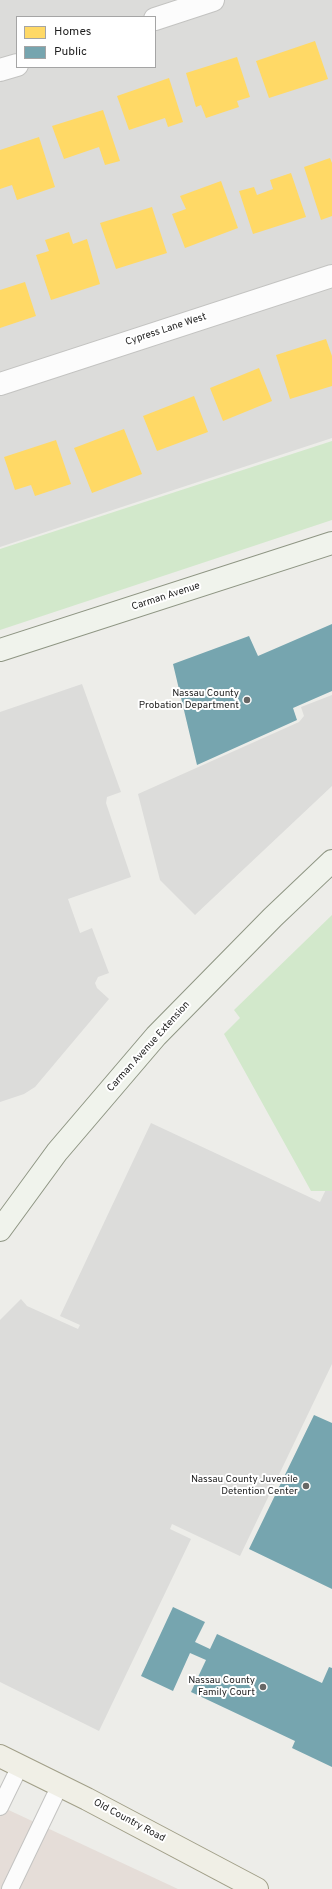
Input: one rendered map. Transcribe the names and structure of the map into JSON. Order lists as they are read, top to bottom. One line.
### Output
{"streets":{"main road":["Carman Avenue","Carman Avenue Extension","Old Country Road"],"street":["Cypress Lane West"]},"places":["Nassau County Probation Department","Nassau County Juvenile Detention Center","Nassau County Family Court"],"legend":["Homes","Public"]}
